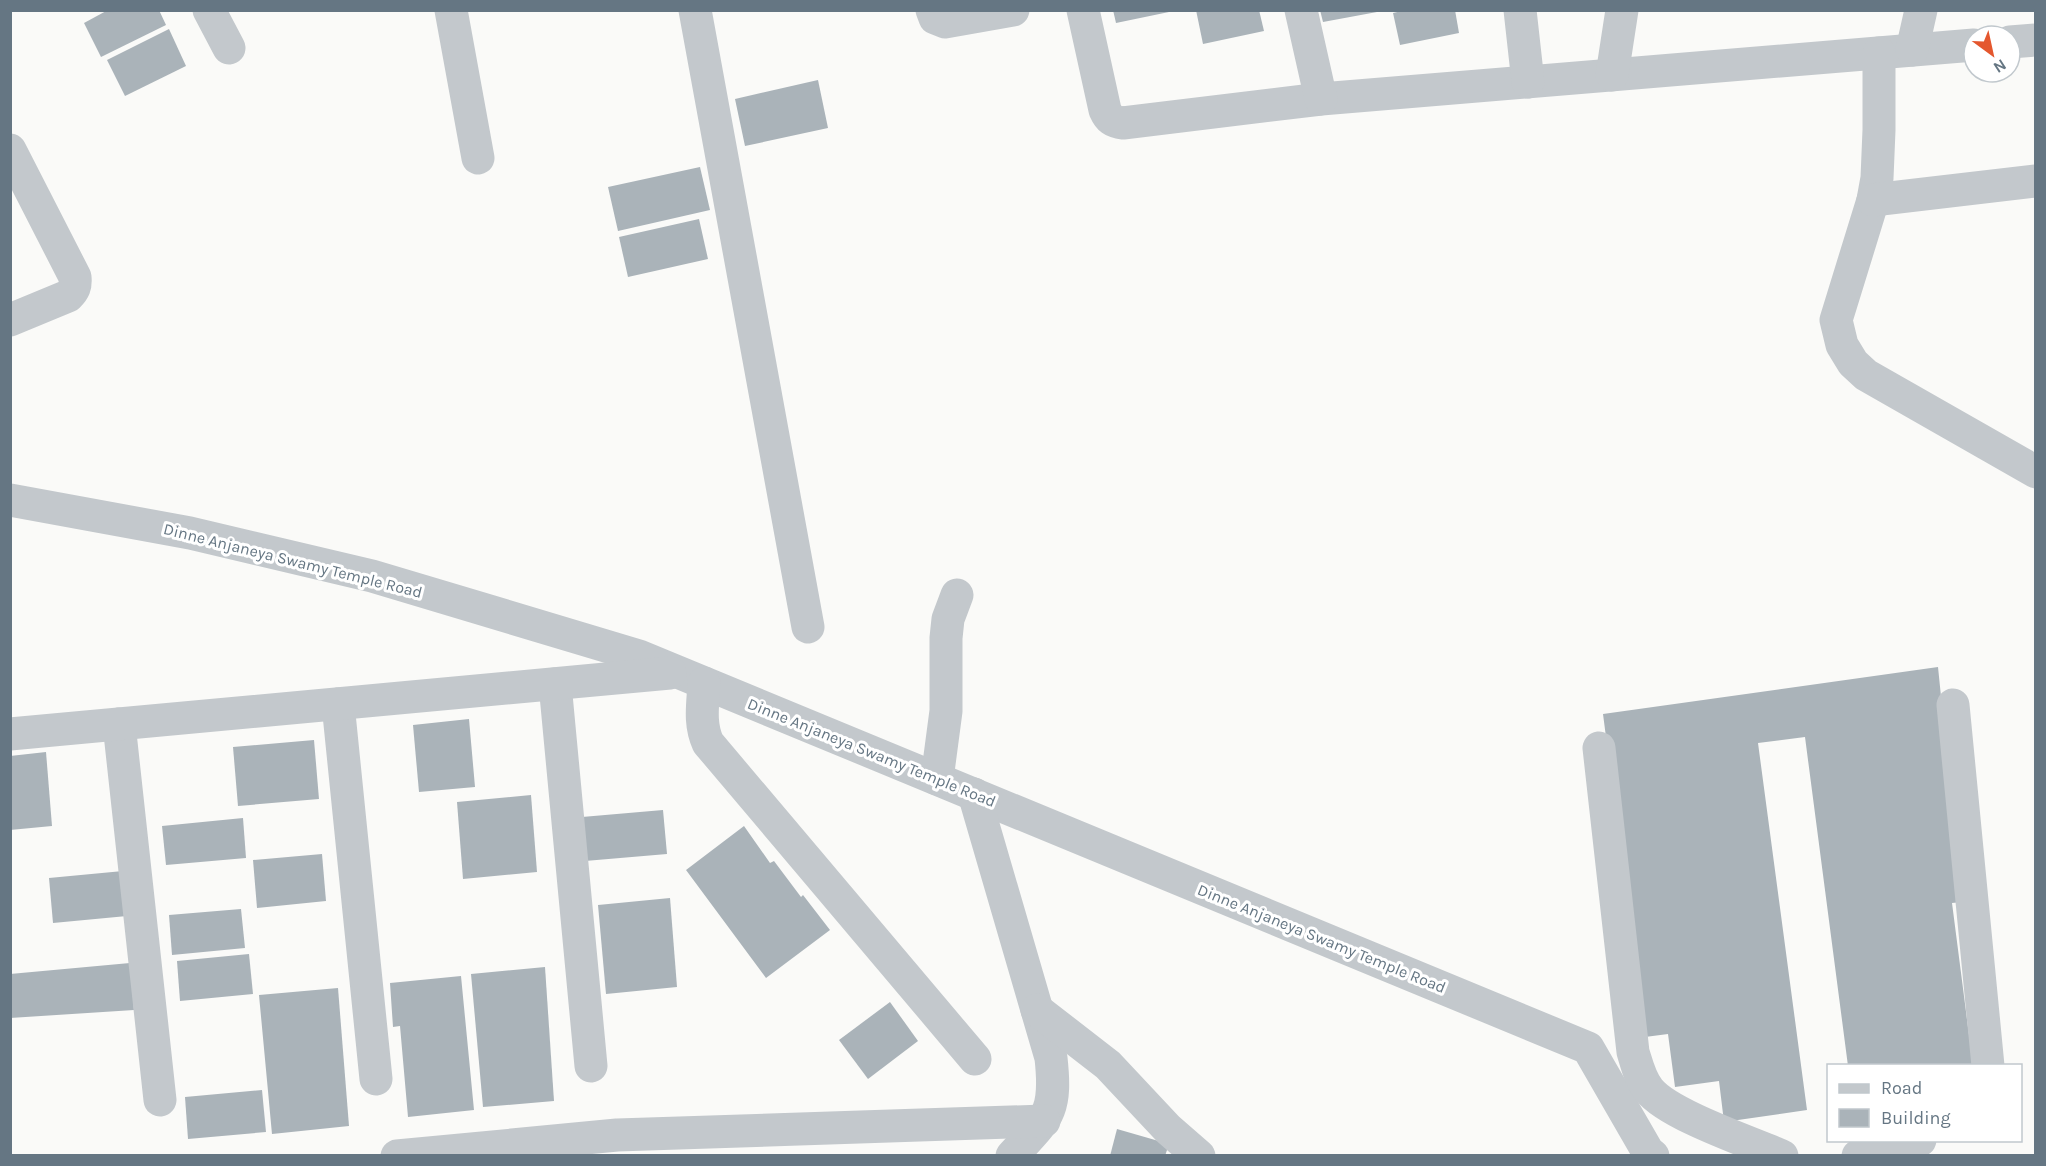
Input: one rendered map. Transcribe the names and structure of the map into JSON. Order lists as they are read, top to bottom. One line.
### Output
{"streets":{"street":["Dinne Anjaneya Swamy Temple Road"]},"legend":["Road","Building"],"north":"bottom right"}
